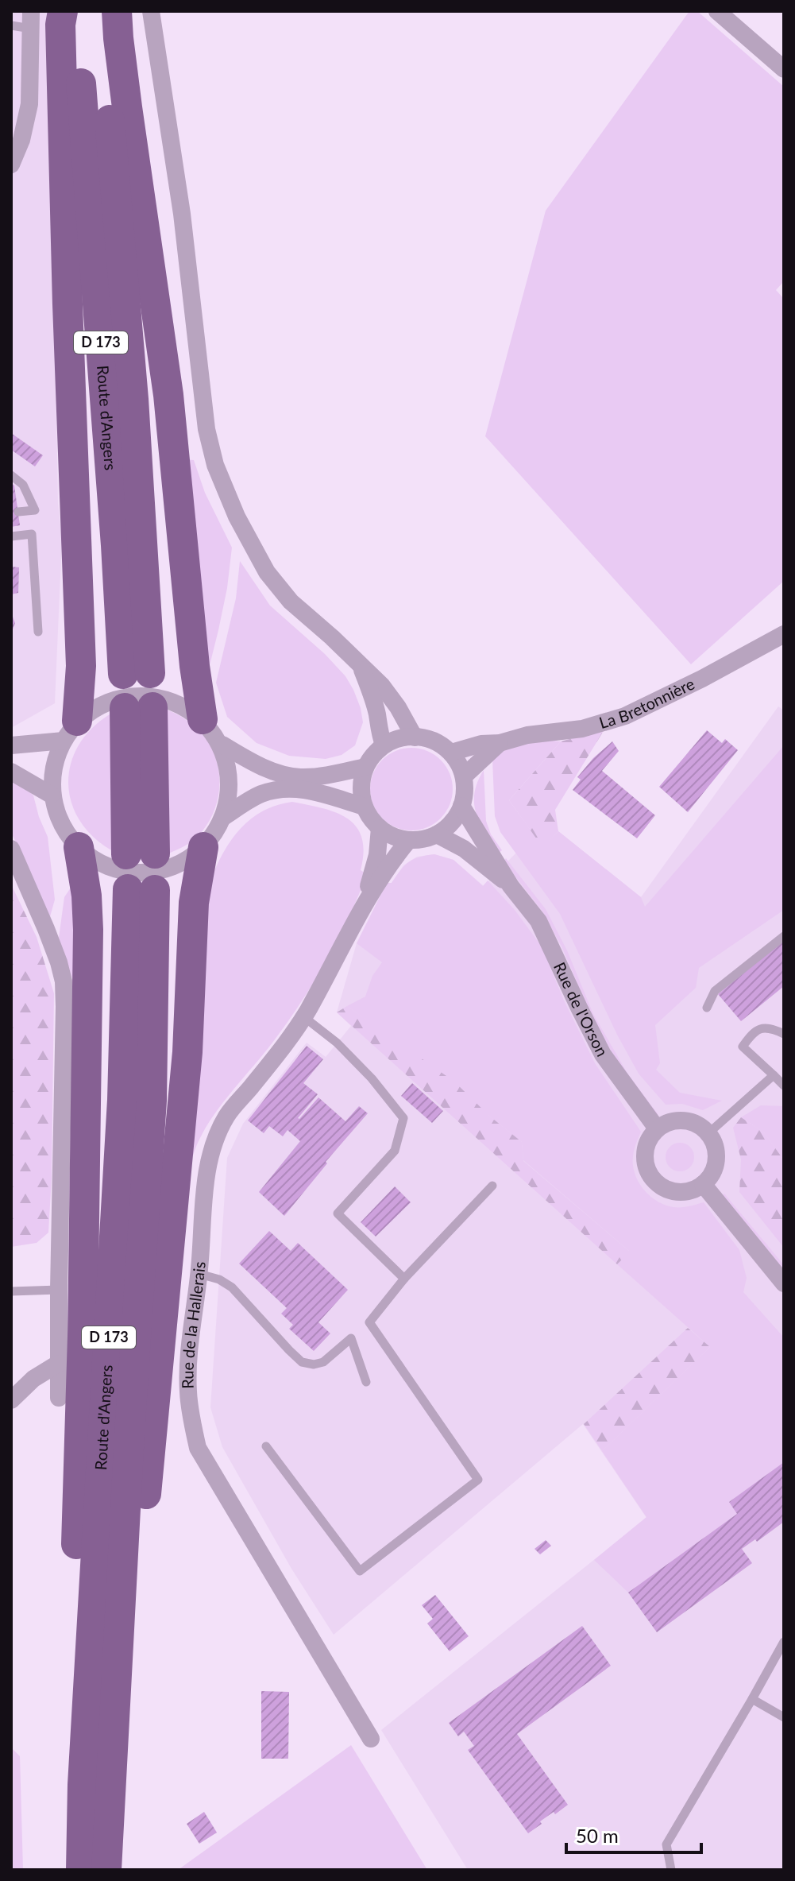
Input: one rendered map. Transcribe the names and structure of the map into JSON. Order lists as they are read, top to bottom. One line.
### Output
{"streets":{"highway":["D 173","Route d'Angers"],"street":["La Bretonnière","Rue de l'Orson","Rue de la Hallerais"]},"crossings":[["La Bretonnière","Rue de l'Orson"],["La Bretonnière","Rue de la Hallerais"],["Rue de l'Orson","Rue de la Hallerais"]],"scale_bar":"50 m"}
